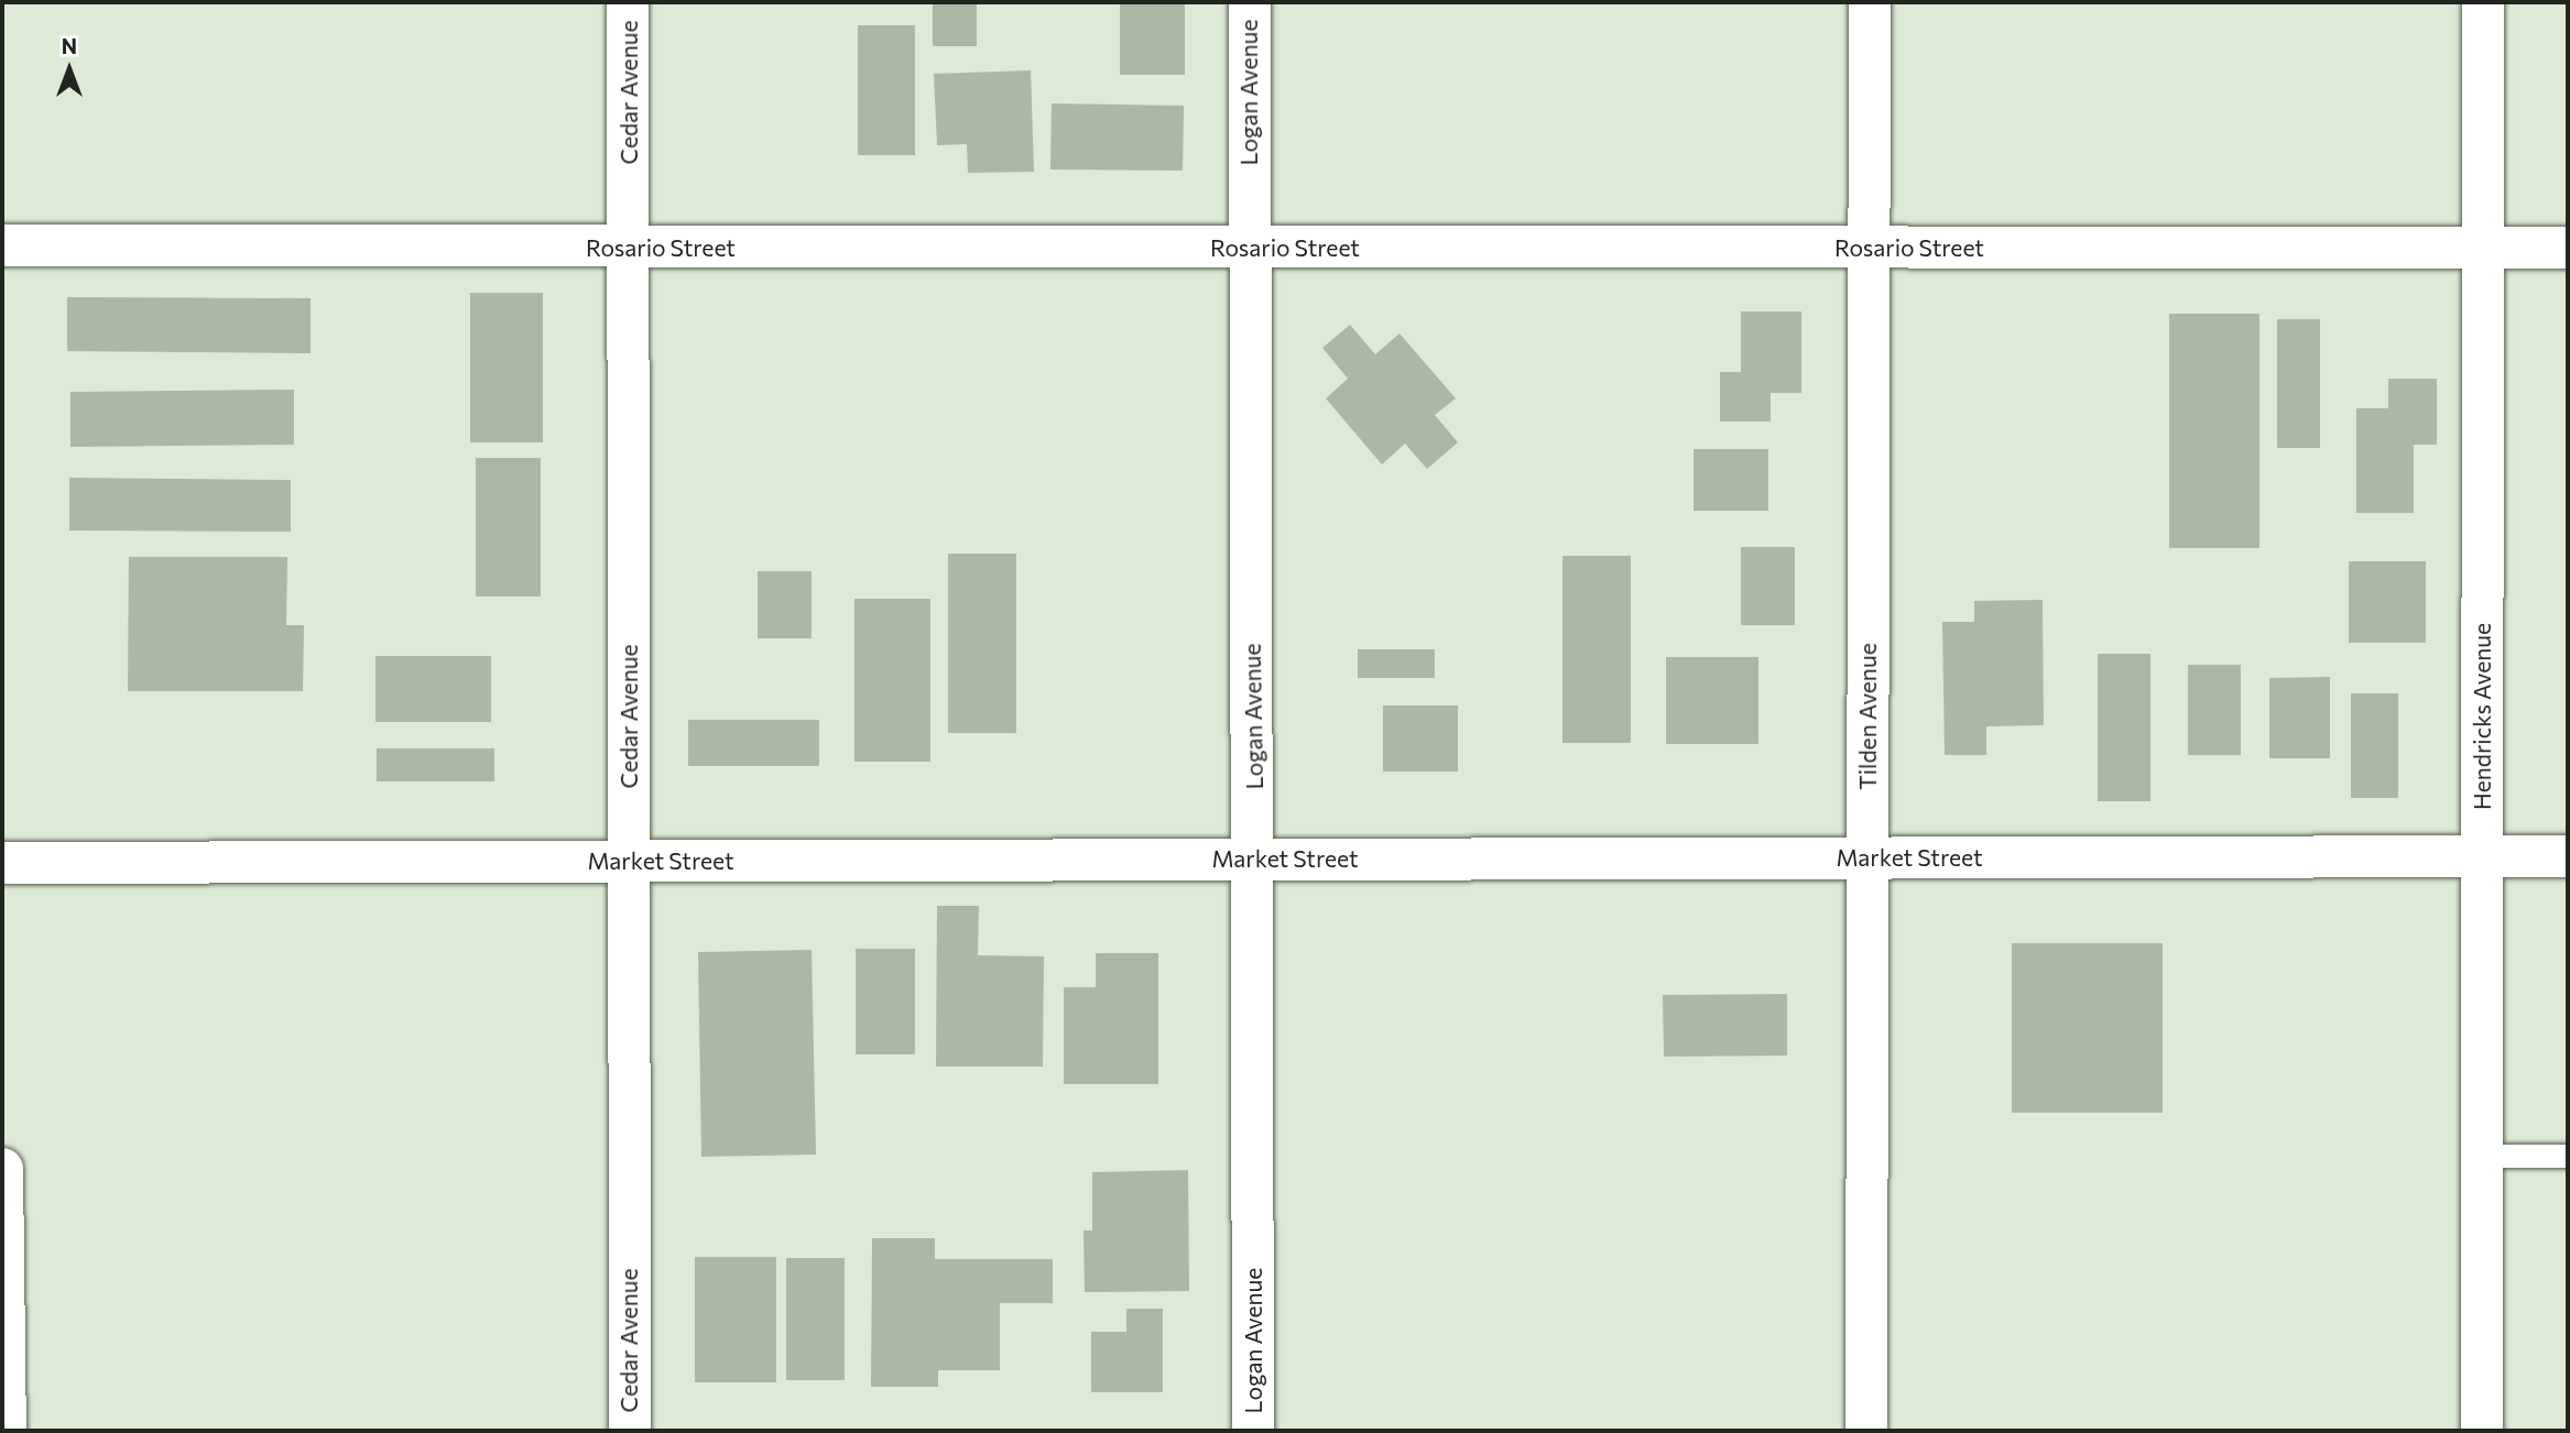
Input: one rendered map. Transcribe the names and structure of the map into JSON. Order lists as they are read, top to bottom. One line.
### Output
{"streets":{"street":["Cedar Avenue","Logan Avenue","Rosario Street","Tilden Avenue","Hendricks Avenue","Market Street"]},"crossings":[["Cedar Avenue","Rosario Street"],["Cedar Avenue","Market Street"],["Logan Avenue","Rosario Street"],["Logan Avenue","Market Street"],["Rosario Street","Tilden Avenue"],["Rosario Street","Hendricks Avenue"],["Tilden Avenue","Market Street"],["Hendricks Avenue","Market Street"]],"north":"top"}
